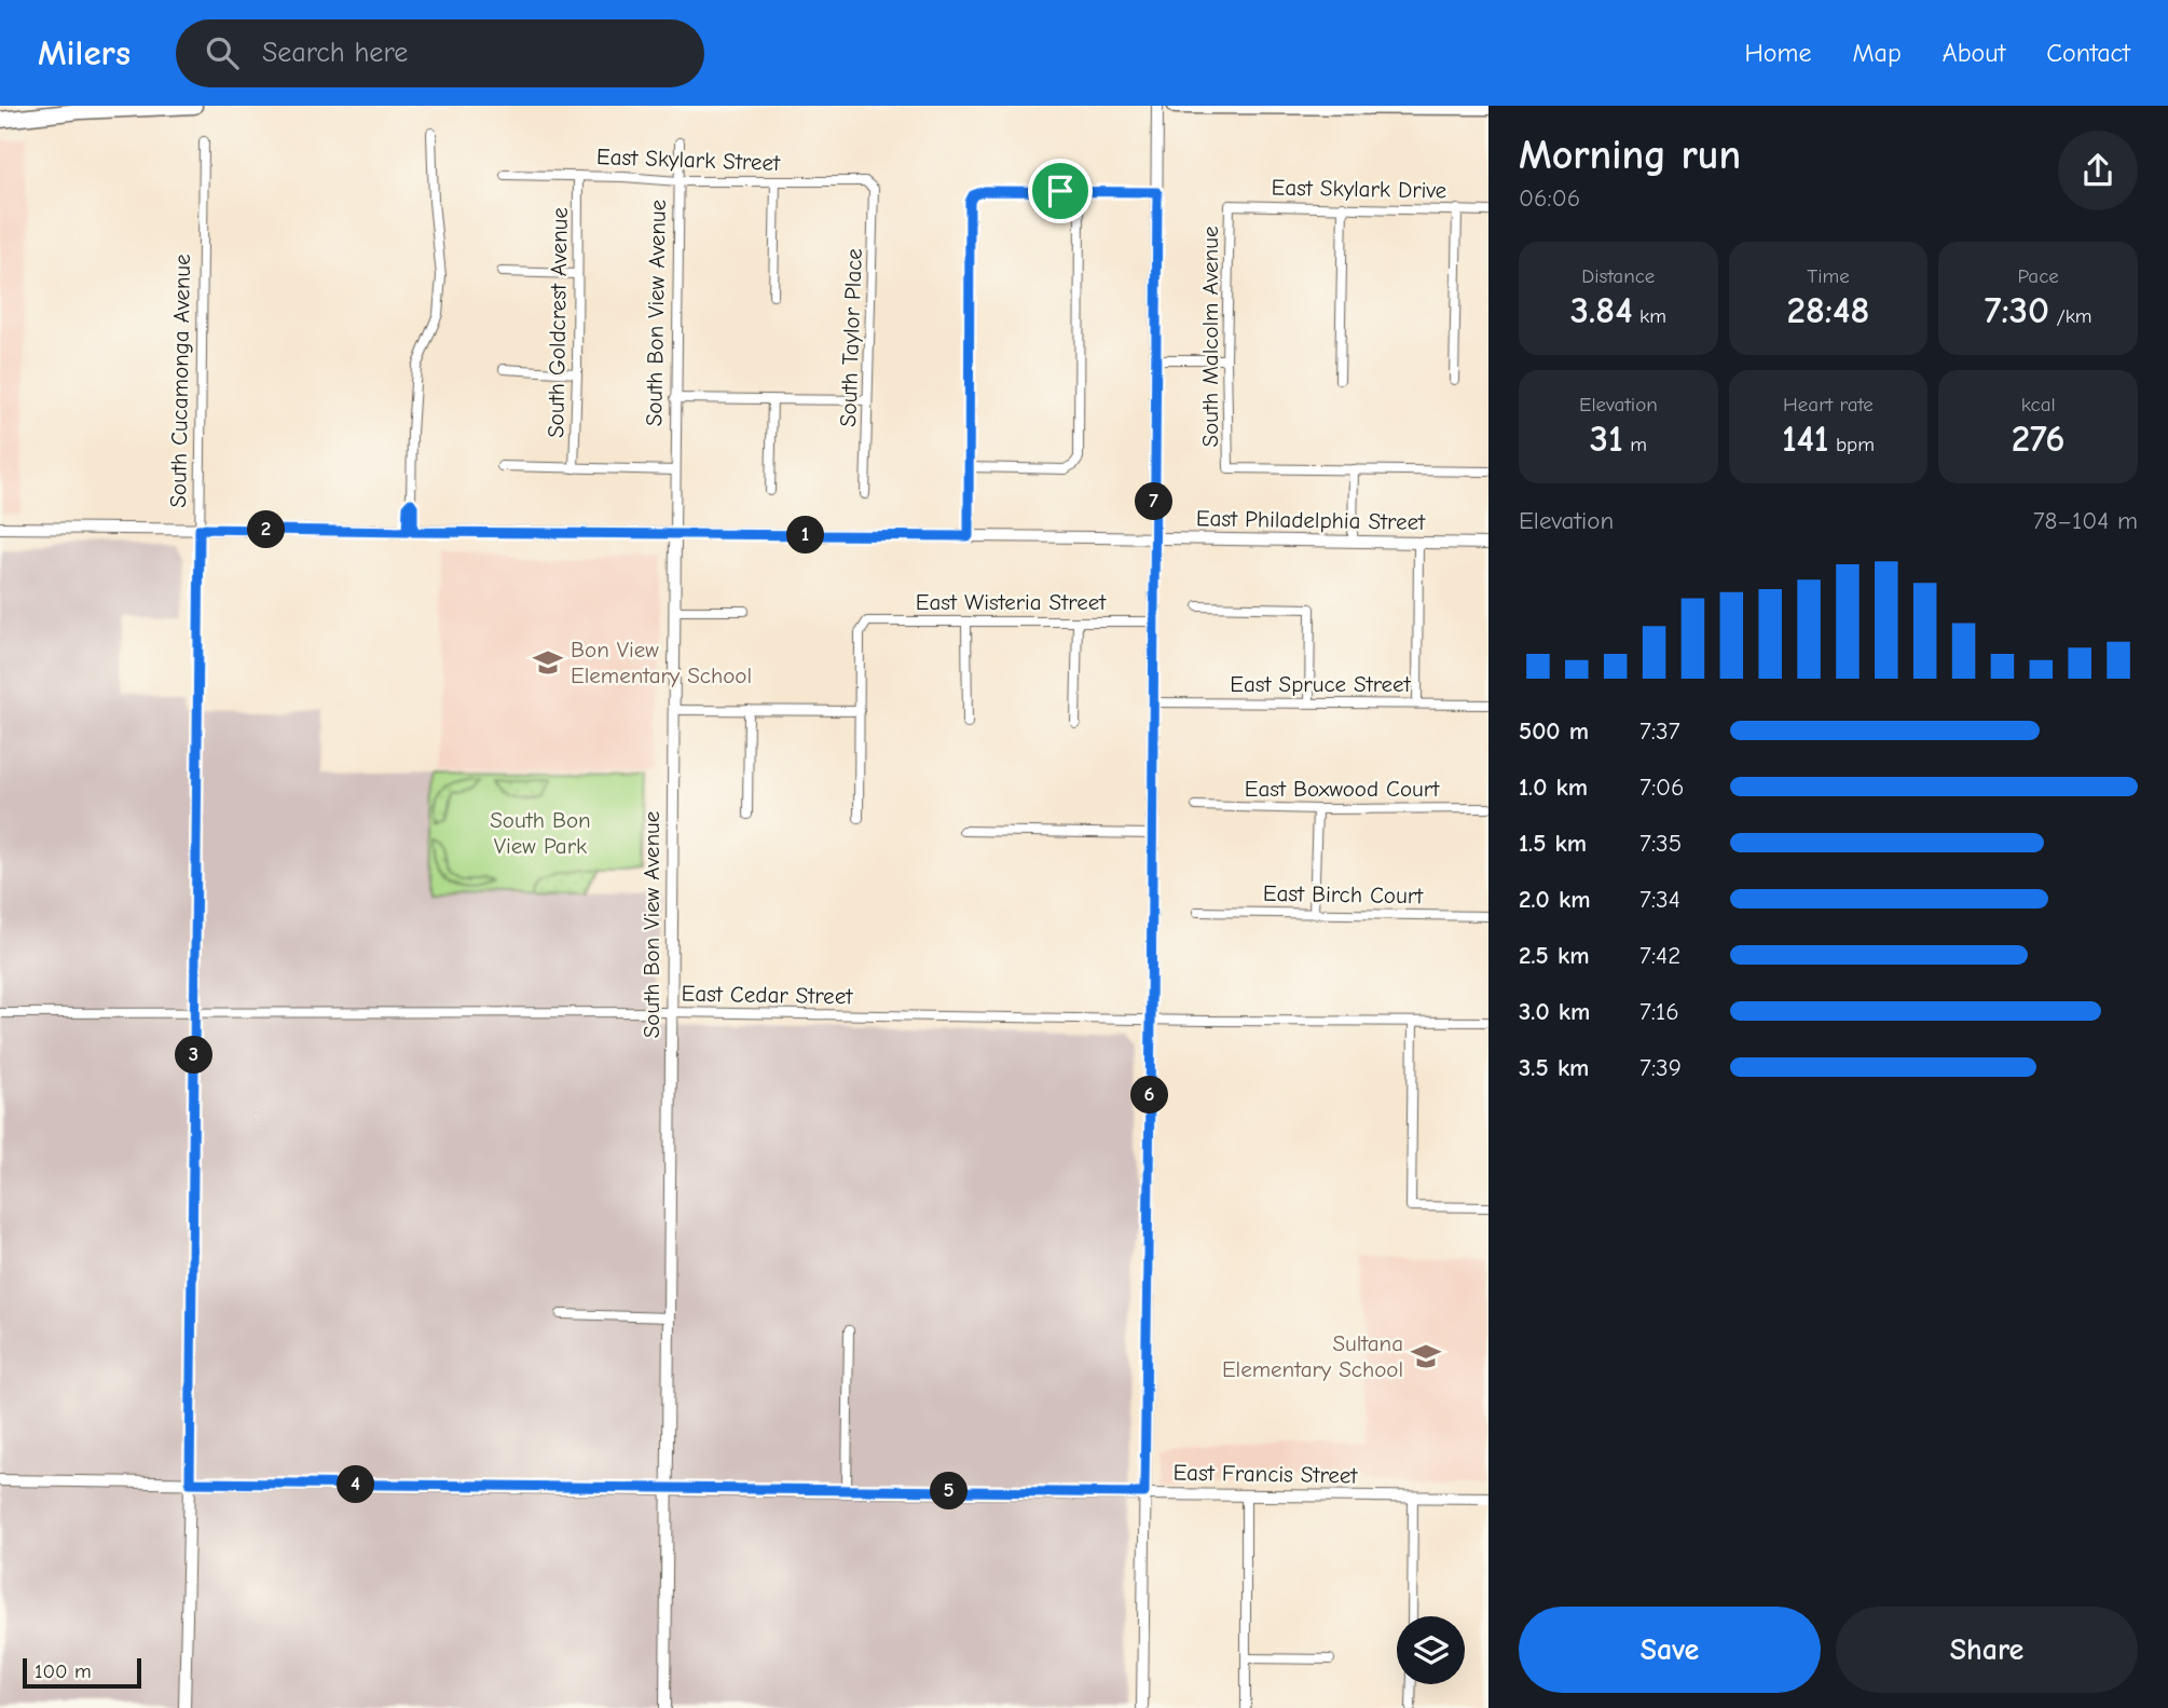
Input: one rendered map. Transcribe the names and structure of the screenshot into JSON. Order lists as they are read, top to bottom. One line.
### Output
{"streets":{"street":["East Skylark Street","East Skylark Drive","South Bon View Avenue","South Goldcrest Avenue","South Malcolm Avenue","South Taylor Place","South Cucamonga Avenue","East Philadelphia Street","East Wisteria Street","East Spruce Street","East Boxwood Court","East Birch Court","East Cedar Street","East Francis Street"]},"crossings":[["East Skylark Street","South Bon View Avenue"],["East Skylark Street","South Goldcrest Avenue"],["East Skylark Street","South Taylor Place"],["East Skylark Drive","South Malcolm Avenue"],["South Bon View Avenue","East Philadelphia Street"],["South Bon View Avenue","East Cedar Street"],["South Bon View Avenue","East Francis Street"],["South Cucamonga Avenue","East Philadelphia Street"],["South Cucamonga Avenue","East Cedar Street"],["South Cucamonga Avenue","East Francis Street"]],"parks":["South Bon View Park"],"places":{"school or university":["Bon View Elementary School","Sultana Elementary School"]},"scale_bar":"100 m","page":{"header":"Milers","search":"Search here","nav":["Home","Map","About","Contact"],"heading":["Morning run","06:06"],"stats":[["Distance","3.84 km"],["Time","28:48"],["Pace","7:30 /km"],["Elevation","31 m"],["Heart rate","141 bpm"],["kcal","276"]],"pins":["7","2","1","3","6","4","5"],"chart":["Elevation","78–104 m"],"list":[{"name":"500 m","note":"7:37"},{"name":"1.0 km","note":"7:06"},{"name":"1.5 km","note":"7:35"},{"name":"2.0 km","note":"7:34"},{"name":"2.5 km","note":"7:42"},{"name":"3.0 km","note":"7:16"},{"name":"3.5 km","note":"7:39"}],"buttons":["Save","Share"],"scale":"100 m"}}
